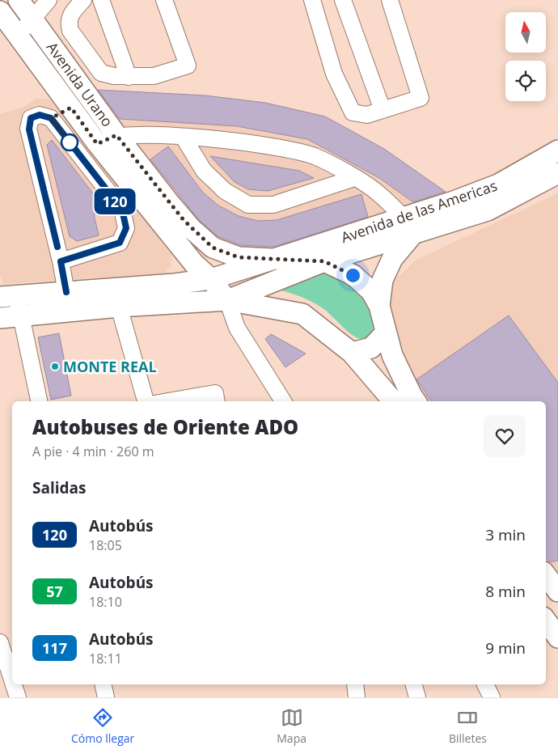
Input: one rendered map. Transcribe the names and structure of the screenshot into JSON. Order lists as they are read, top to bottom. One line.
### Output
{"streets":{"main road":["Avenida Urano","Avenida de las Americas"]},"crossings":[["Avenida Urano","Avenida de las Americas"]],"places":["MONTE REAL"],"lines":["bus line 120"],"north":"top","page":{"on_map":"120","heading":[["Autobuses de Oriente ADO","A pie · 4 min · 260 m"],"Salidas"],"list":[{"mark":"120","name":"Autobús","note":"18:05","value":"3 min"},{"mark":"57","name":"Autobús","note":"18:10","value":"8 min"},{"mark":"117","name":"Autobús","note":"18:11","value":"9 min"}],"tabs":["Cómo llegar","Mapa","Billetes"]}}
